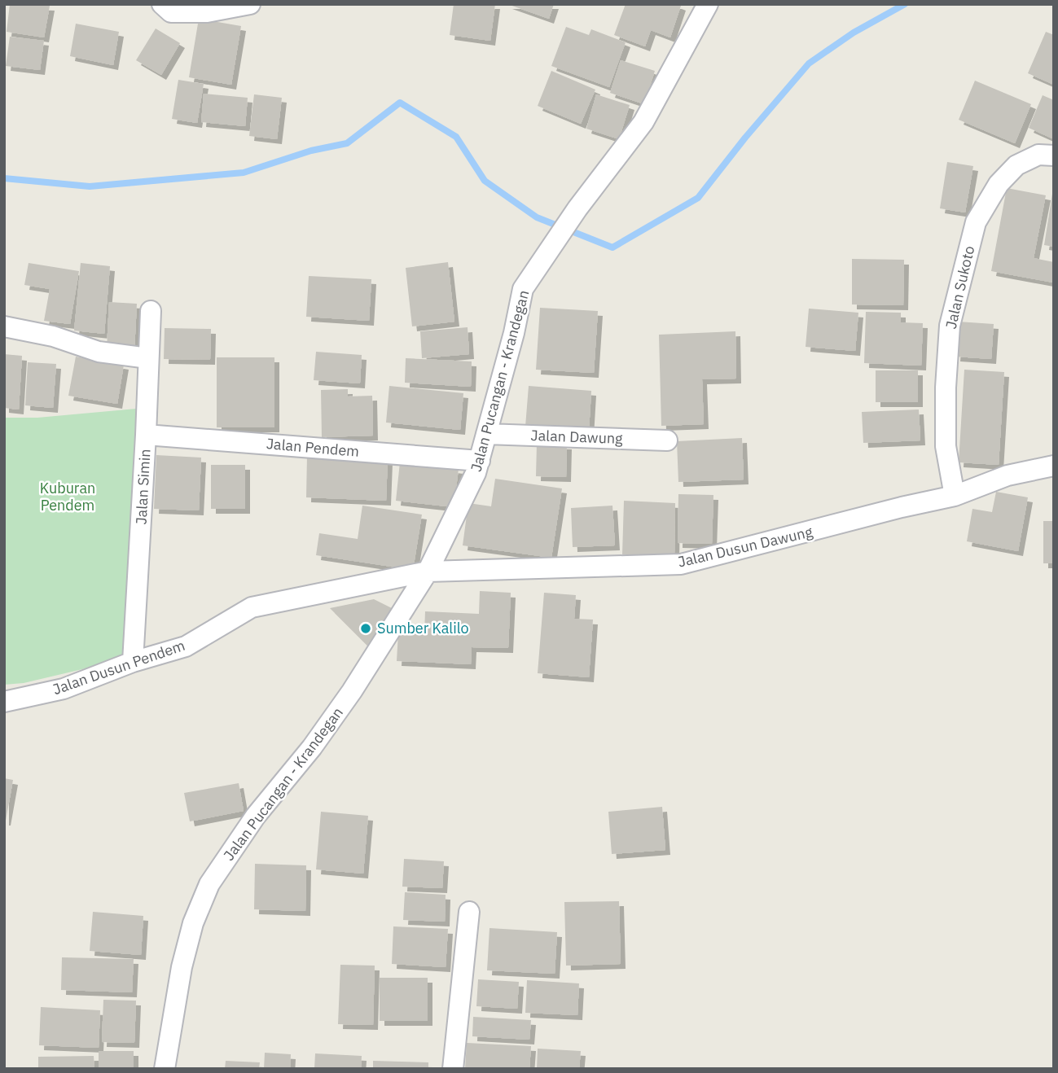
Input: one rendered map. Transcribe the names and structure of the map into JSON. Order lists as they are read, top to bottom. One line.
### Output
{"streets":{"street":["Jalan Sukoto","Jalan Pucangan - Krandegan","Jalan Dawung","Jalan Pendem","Jalan Simin","Jalan Dusun Dawung","Jalan Dusun Pendem"]},"crossings":[["Jalan Sukoto","Jalan Dusun Dawung"],["Jalan Pucangan - Krandegan","Jalan Dawung"],["Jalan Pucangan - Krandegan","Jalan Pendem"],["Jalan Pucangan - Krandegan","Jalan Dusun Dawung"],["Jalan Pucangan - Krandegan","Jalan Dusun Pendem"],["Jalan Pendem","Jalan Simin"],["Jalan Simin","Jalan Dusun Pendem"],["Jalan Dusun Dawung","Jalan Dusun Pendem"]],"parks":["Kuburan Pendem"],"places":["Sumber Kalilo"]}
